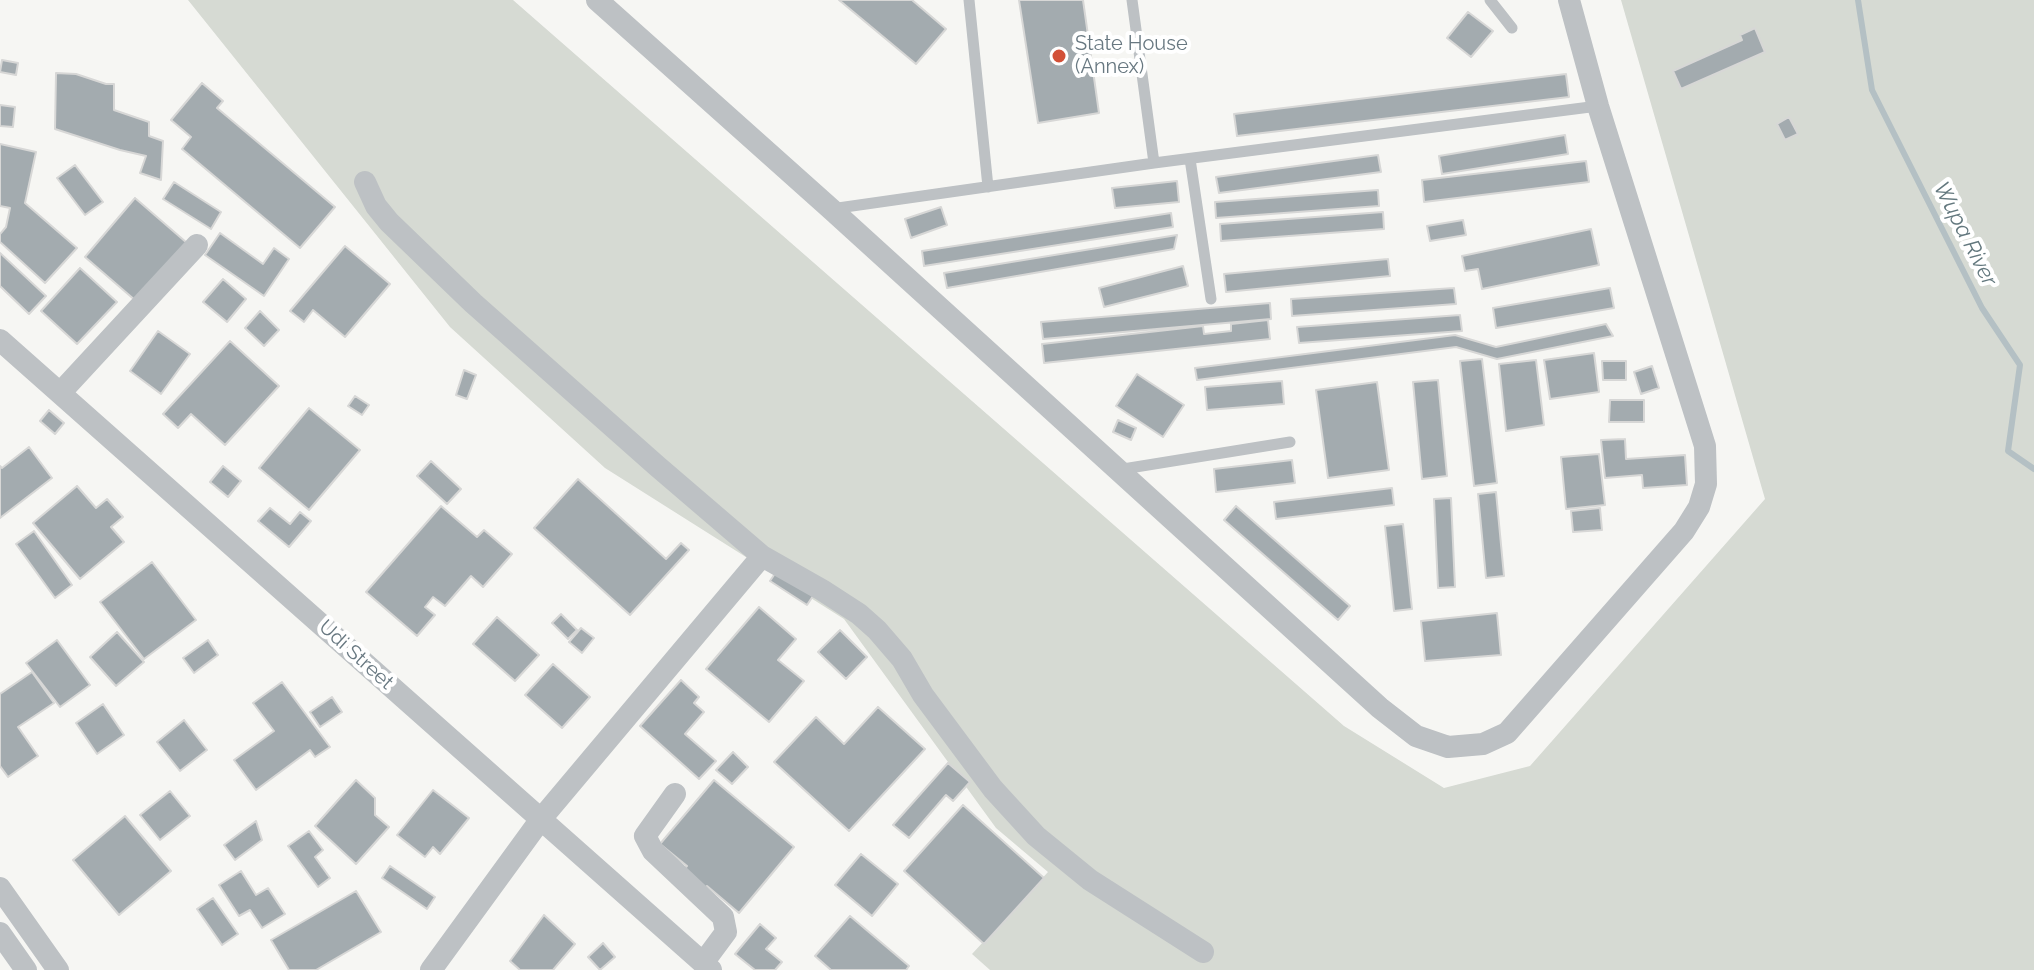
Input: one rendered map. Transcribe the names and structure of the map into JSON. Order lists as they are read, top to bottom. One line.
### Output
{"streets":{"street":["Udi Street"]},"water":["Wupa River"],"places":["State House (Annex)"]}
